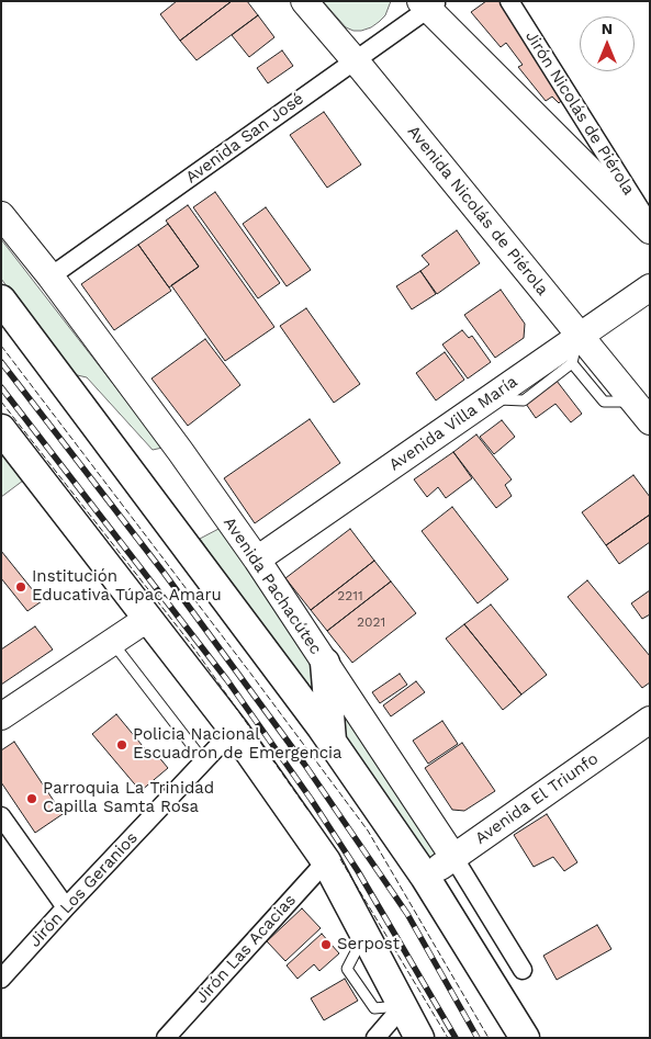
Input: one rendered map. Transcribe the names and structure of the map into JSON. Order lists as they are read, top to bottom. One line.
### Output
{"streets":{"main road":["Avenida Nicolás de Piérola","Avenida Villa María","Avenida Pachacútec","Avenida El Triunfo"],"street":["Jirón Nicolás de Piérola","Avenida San José","Jirón Los Geranios","Jirón Las Acacias"]},"crossings":[["Avenida San José","Avenida Nicolás de Piérola"],["Avenida San José","Avenida Pachacútec"],["Avenida Nicolás de Piérola","Avenida Villa María"],["Avenida Villa María","Avenida Pachacútec"],["Avenida Pachacútec","Avenida El Triunfo"]],"places":["Institución Educativa Túpac Amaru","Policia Nacional Escuadron de Emergencia","Parroquia La Trinidad Capilla Samta Rosa","Serpost"],"house_numbers":["2211","2021"],"north":"top"}
